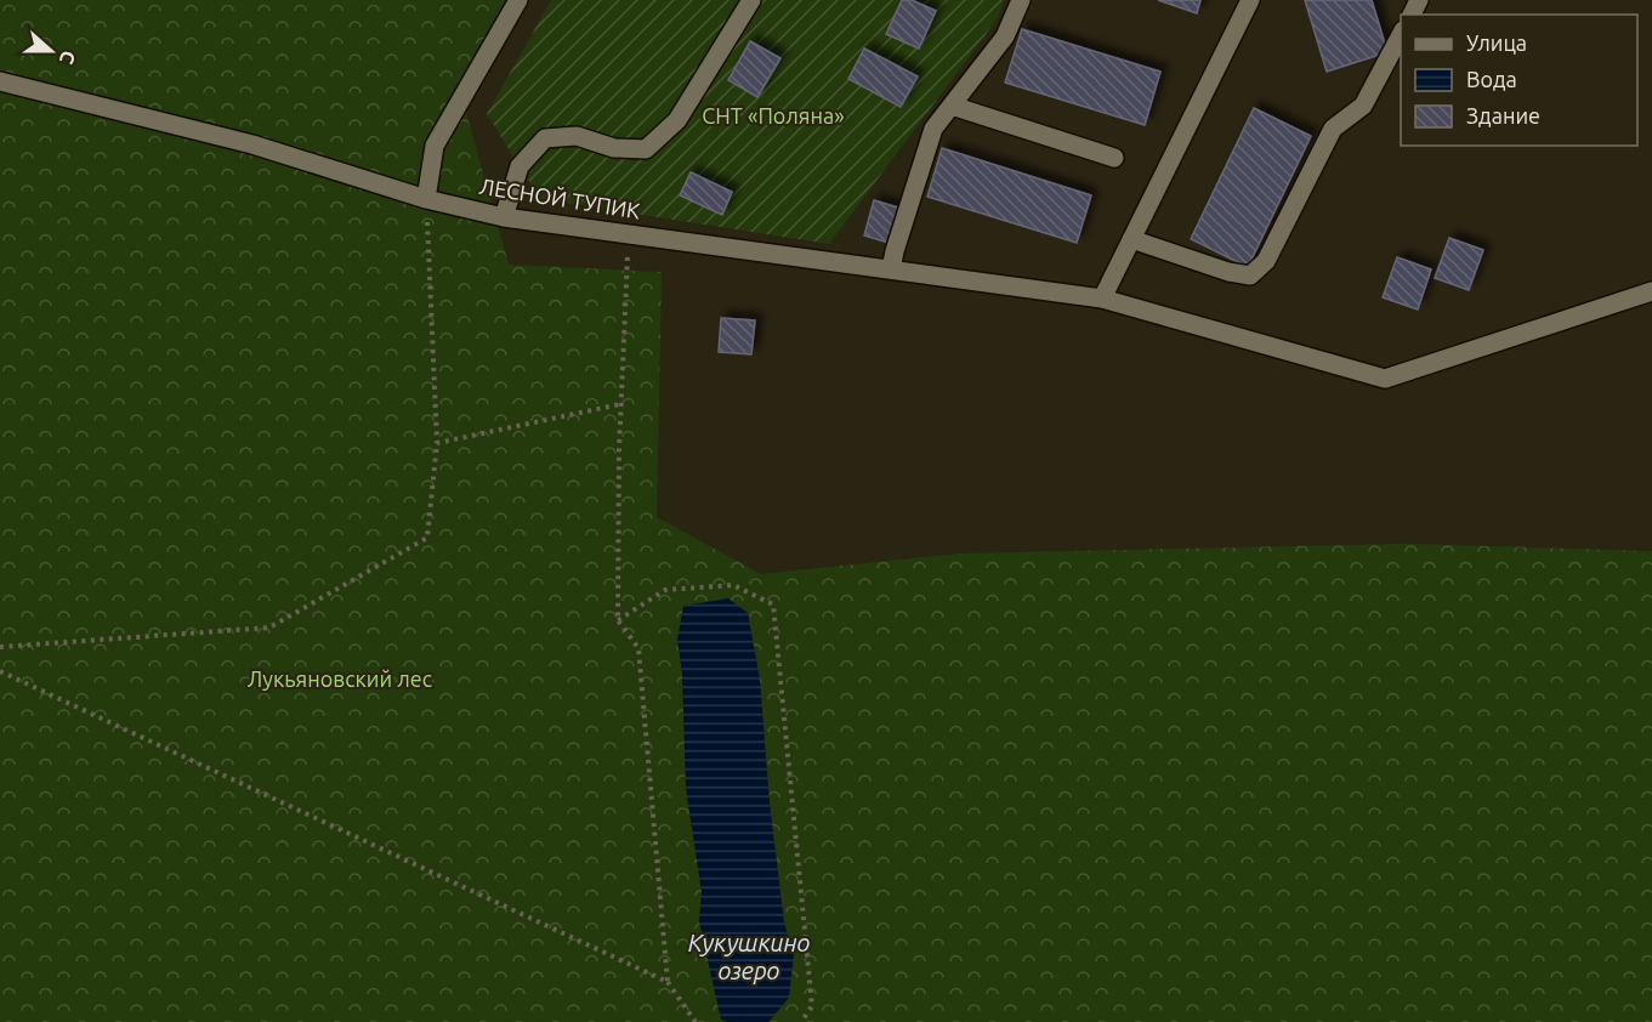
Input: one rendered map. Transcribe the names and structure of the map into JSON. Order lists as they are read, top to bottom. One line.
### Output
{"streets":{"street":["ЛЕСНОЙ ТУПИК"]},"water":["Кукушкино озеро"],"parks":["СНТ «Поляна»","Лукьяновский лес"],"legend":["Улица","Вода","Здание"],"north":"right"}
